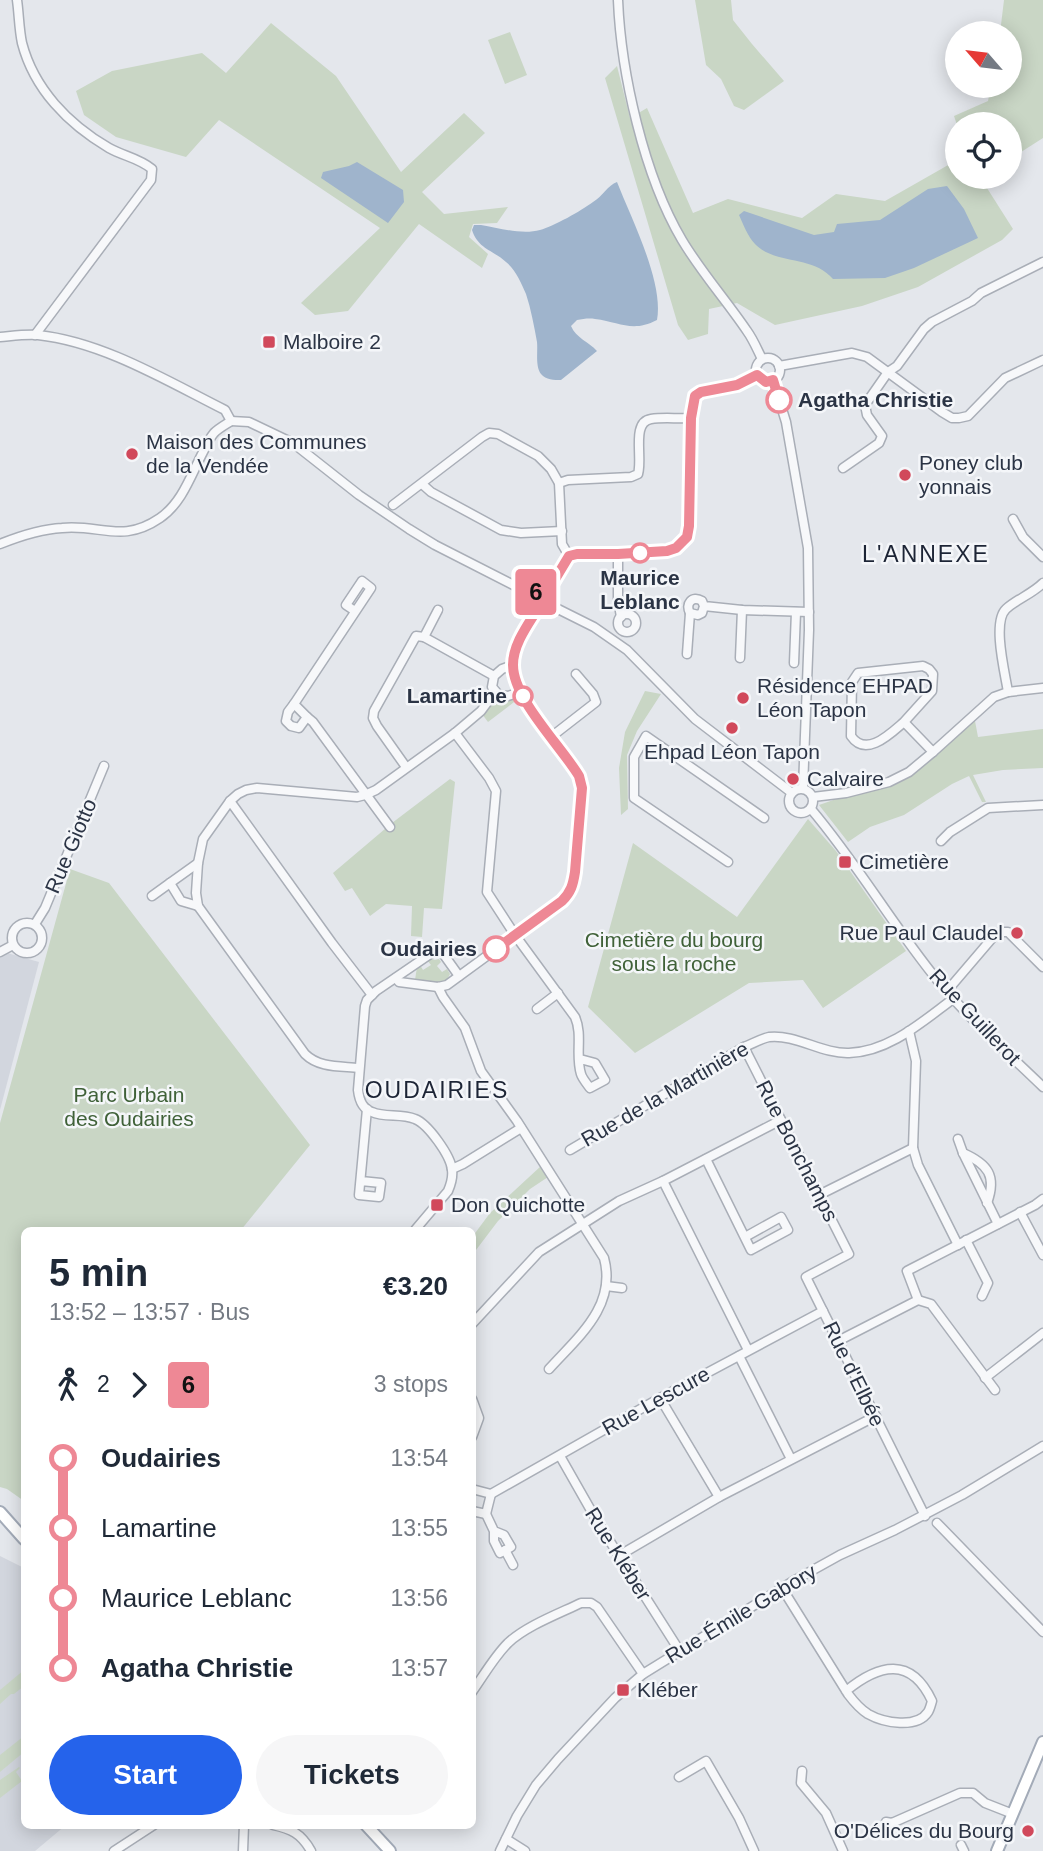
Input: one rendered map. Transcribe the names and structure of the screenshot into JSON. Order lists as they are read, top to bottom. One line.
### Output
{"streets":{"street":["Rue Giotto","Rue Guillerot","Rue de la Martinière","Rue Bonchamps","Rue d'Elbée","Rue Lescure","Rue Kléber","Rue Émile Gabory"]},"crossings":[["Rue Guillerot","Rue de la Martinière"],["Rue de la Martinière","Rue Bonchamps"],["Rue Bonchamps","Rue d'Elbée"],["Rue d'Elbée","Rue Lescure"],["Rue d'Elbée","Rue Émile Gabory"],["Rue Lescure","Rue Kléber"],["Rue Kléber","Rue Émile Gabory"]],"districts":["L'ANNEXE","OUDAIRIES"],"parks":["Cimetière du bourg sous la roche","Parc Urbain des Oudairies"],"places":{"transit":["Malboire 2","Cimetière","Don Quichotte","Kléber"],"other":["Agatha Christie","Maison des Communes de la Vendée","Poney club yonnais","Maurice Leblanc","Lamartine","Résidence EHPAD Léon Tapon","Ehpad Léon Tapon","Calvaire","Rue Paul Claudel","Oudairies","O'Délices du Bourg"]},"lines":["bus line 6"],"north":"top left","page":{"on_map":"6","heading":["5 min","13:52 – 13:57 · Bus","€3.20"],"legs":["2","6","3 stops"],"list":[{"name":"Oudairies","value":"13:54"},{"name":"Lamartine","value":"13:55"},{"name":"Maurice Leblanc","value":"13:56"},{"name":"Agatha Christie","value":"13:57"}],"buttons":["Start","Tickets"]}}
